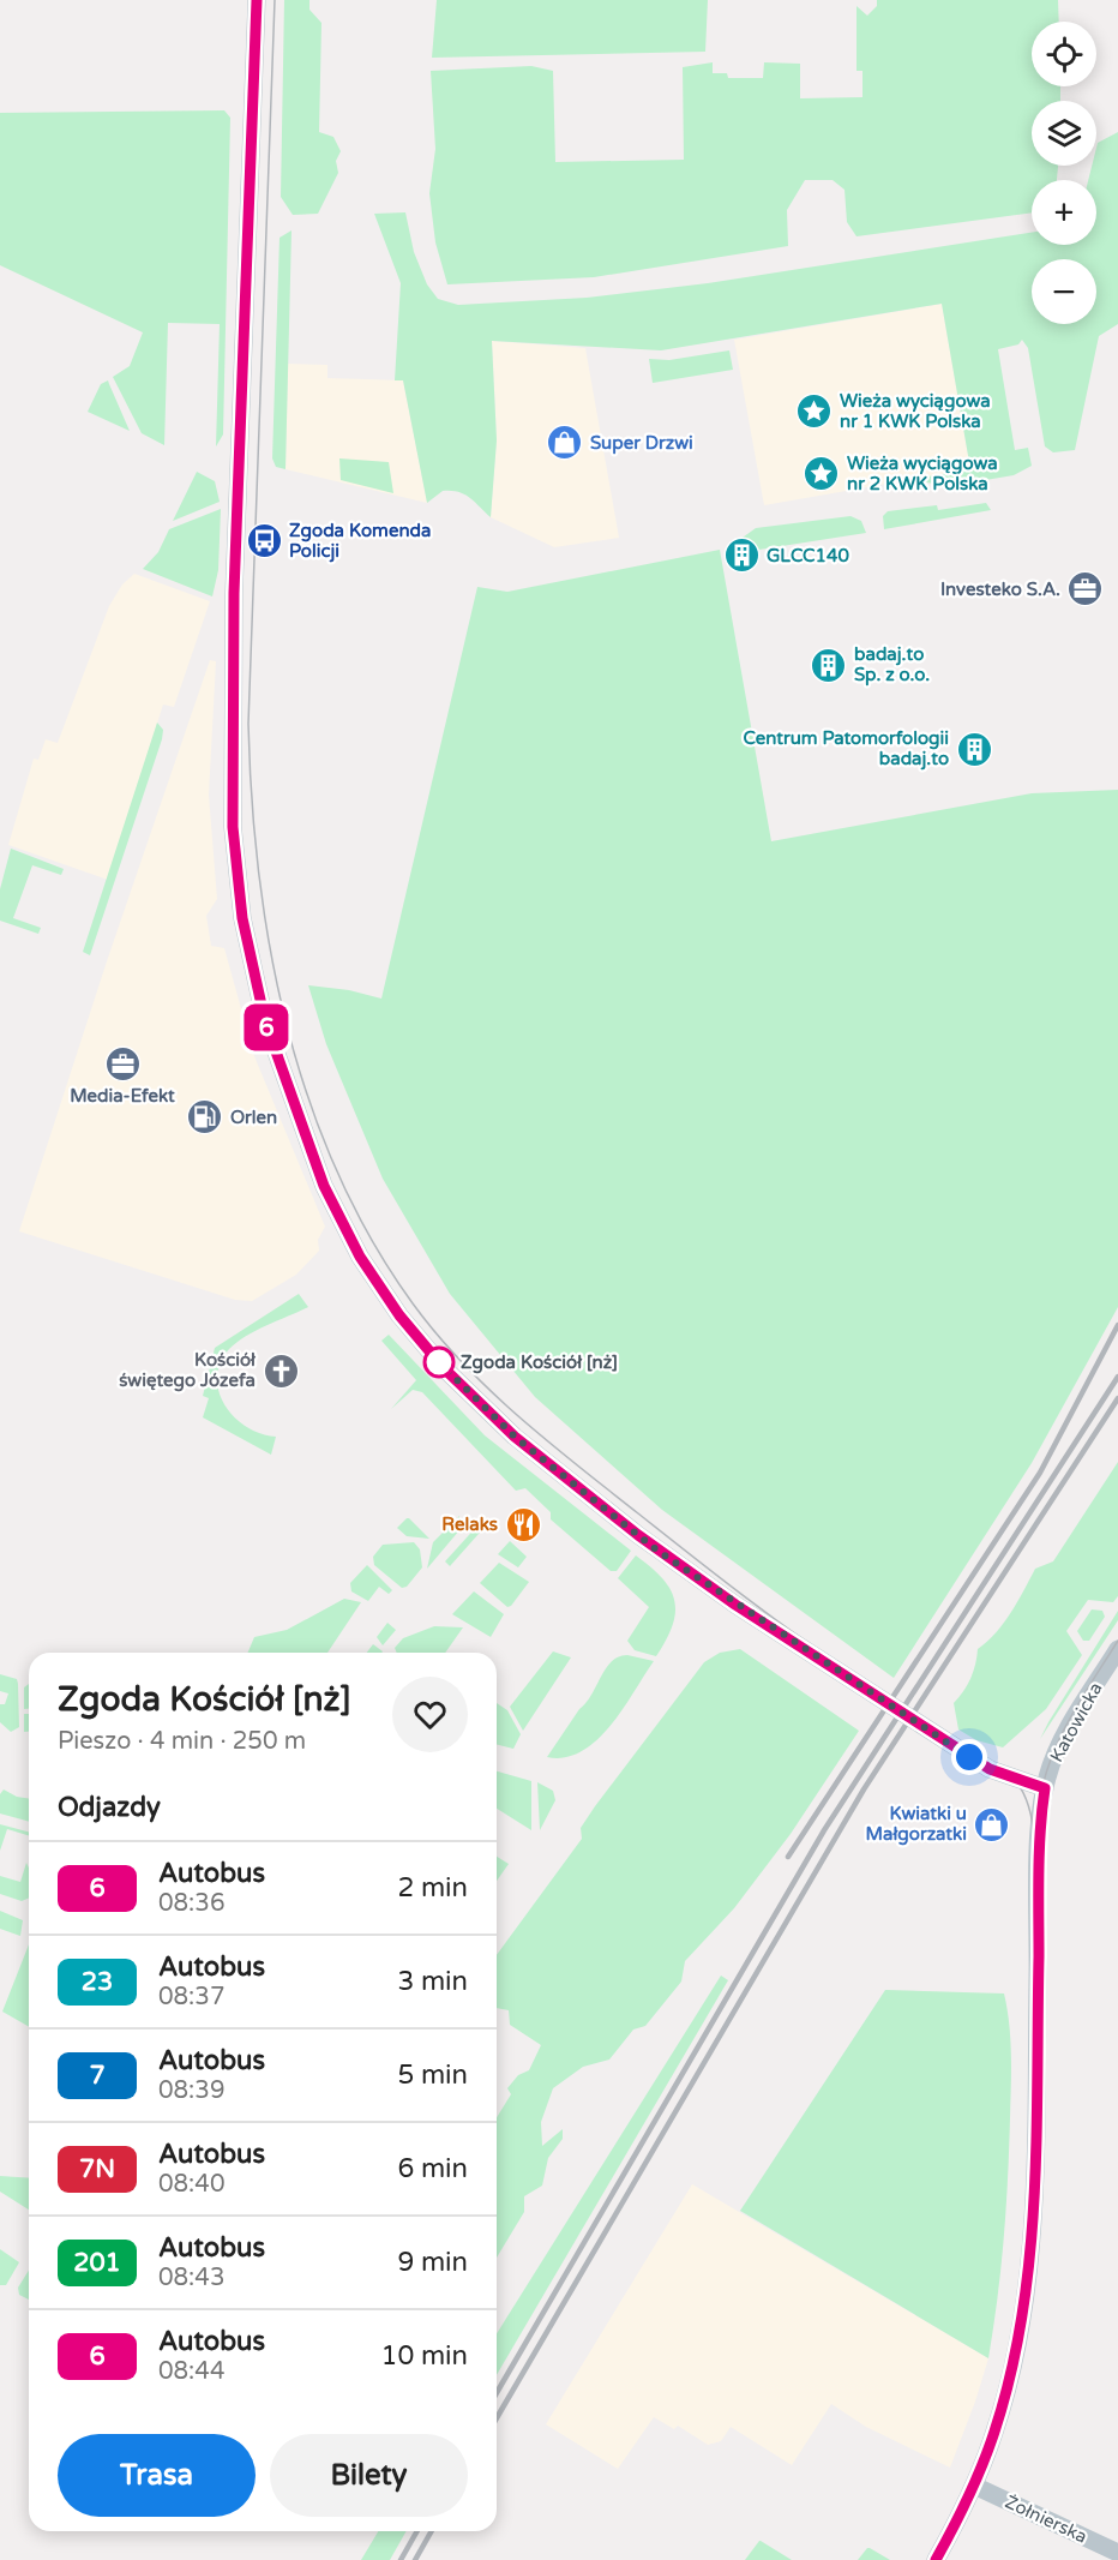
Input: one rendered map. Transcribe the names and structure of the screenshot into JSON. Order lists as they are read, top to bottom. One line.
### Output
{"streets":{"street":["Katowicka","Żołnierska"]},"crossings":[["Katowicka","Żołnierska"]],"places":{"place":["Wieża wyciągowa nr 1 KWK Polska","Wieża wyciągowa nr 2 KWK Polska"],"shop":["Super Drzwi","Kwiatki u Małgorzatki"],"bus stop":["Zgoda Komenda Policji"],"building":["GLCC140","badaj.to Sp. z o.o.","Centrum Patomorfologii badaj.to"],"office":["Investeko S.A.","Media-Efekt"],"fuel station":["Orlen"],"other":["Zgoda Kościół [nż]"],"church":["Kościół świętego Józefa"],"restaurant":["Relaks"]},"lines":["bus line 6"],"page":{"on_map":"6","map_buttons":["+","−"],"heading":[["Zgoda Kościół [nż]","Pieszo · 4 min · 250 m"],"Odjazdy"],"list":[{"mark":"6","name":"Autobus","note":"08:36","value":"2 min"},{"mark":"23","name":"Autobus","note":"08:37","value":"3 min"},{"mark":"7","name":"Autobus","note":"08:39","value":"5 min"},{"mark":"7N","name":"Autobus","note":"08:40","value":"6 min"},{"mark":"201","name":"Autobus","note":"08:43","value":"9 min"},{"mark":"6","name":"Autobus","note":"08:44","value":"10 min"}],"buttons":["Trasa","Bilety"]}}
